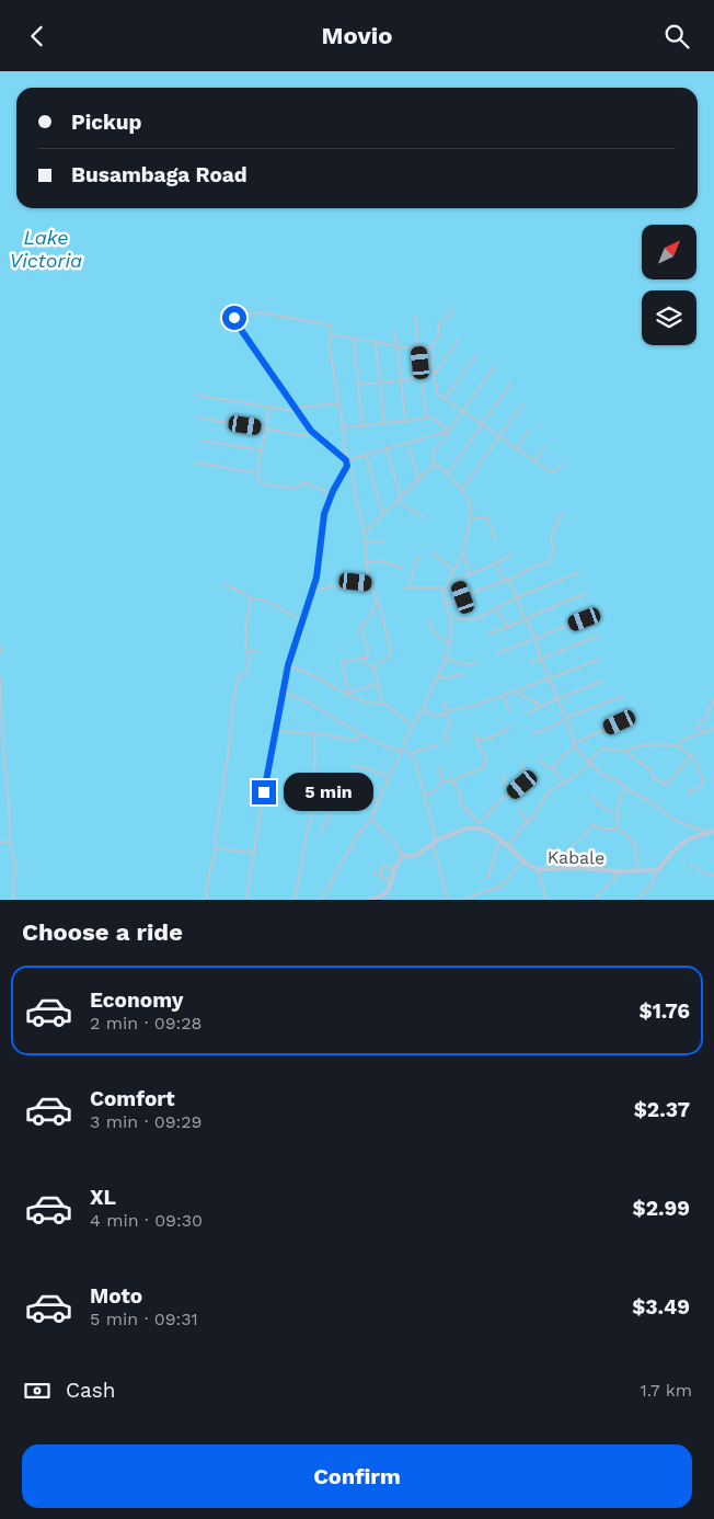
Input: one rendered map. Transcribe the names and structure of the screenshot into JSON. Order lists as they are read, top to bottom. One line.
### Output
{"streets":{"street":["Kabale"]},"water":["Lake Victoria"],"north":"top right","page":{"header":"Movio","banner":["Pickup","Busambaga Road"],"bubble":"5 min","heading":"Choose a ride","list":[{"name":"Economy","note":"2 min · 09:28","value":"$1.76"},{"name":"Comfort","note":"3 min · 09:29","value":"$2.37"},{"name":"XL","note":"4 min · 09:30","value":"$2.99"},{"name":"Moto","note":"5 min · 09:31","value":"$3.49"}],"pay":["Cash","1.7 km"],"buttons":"Confirm"}}
